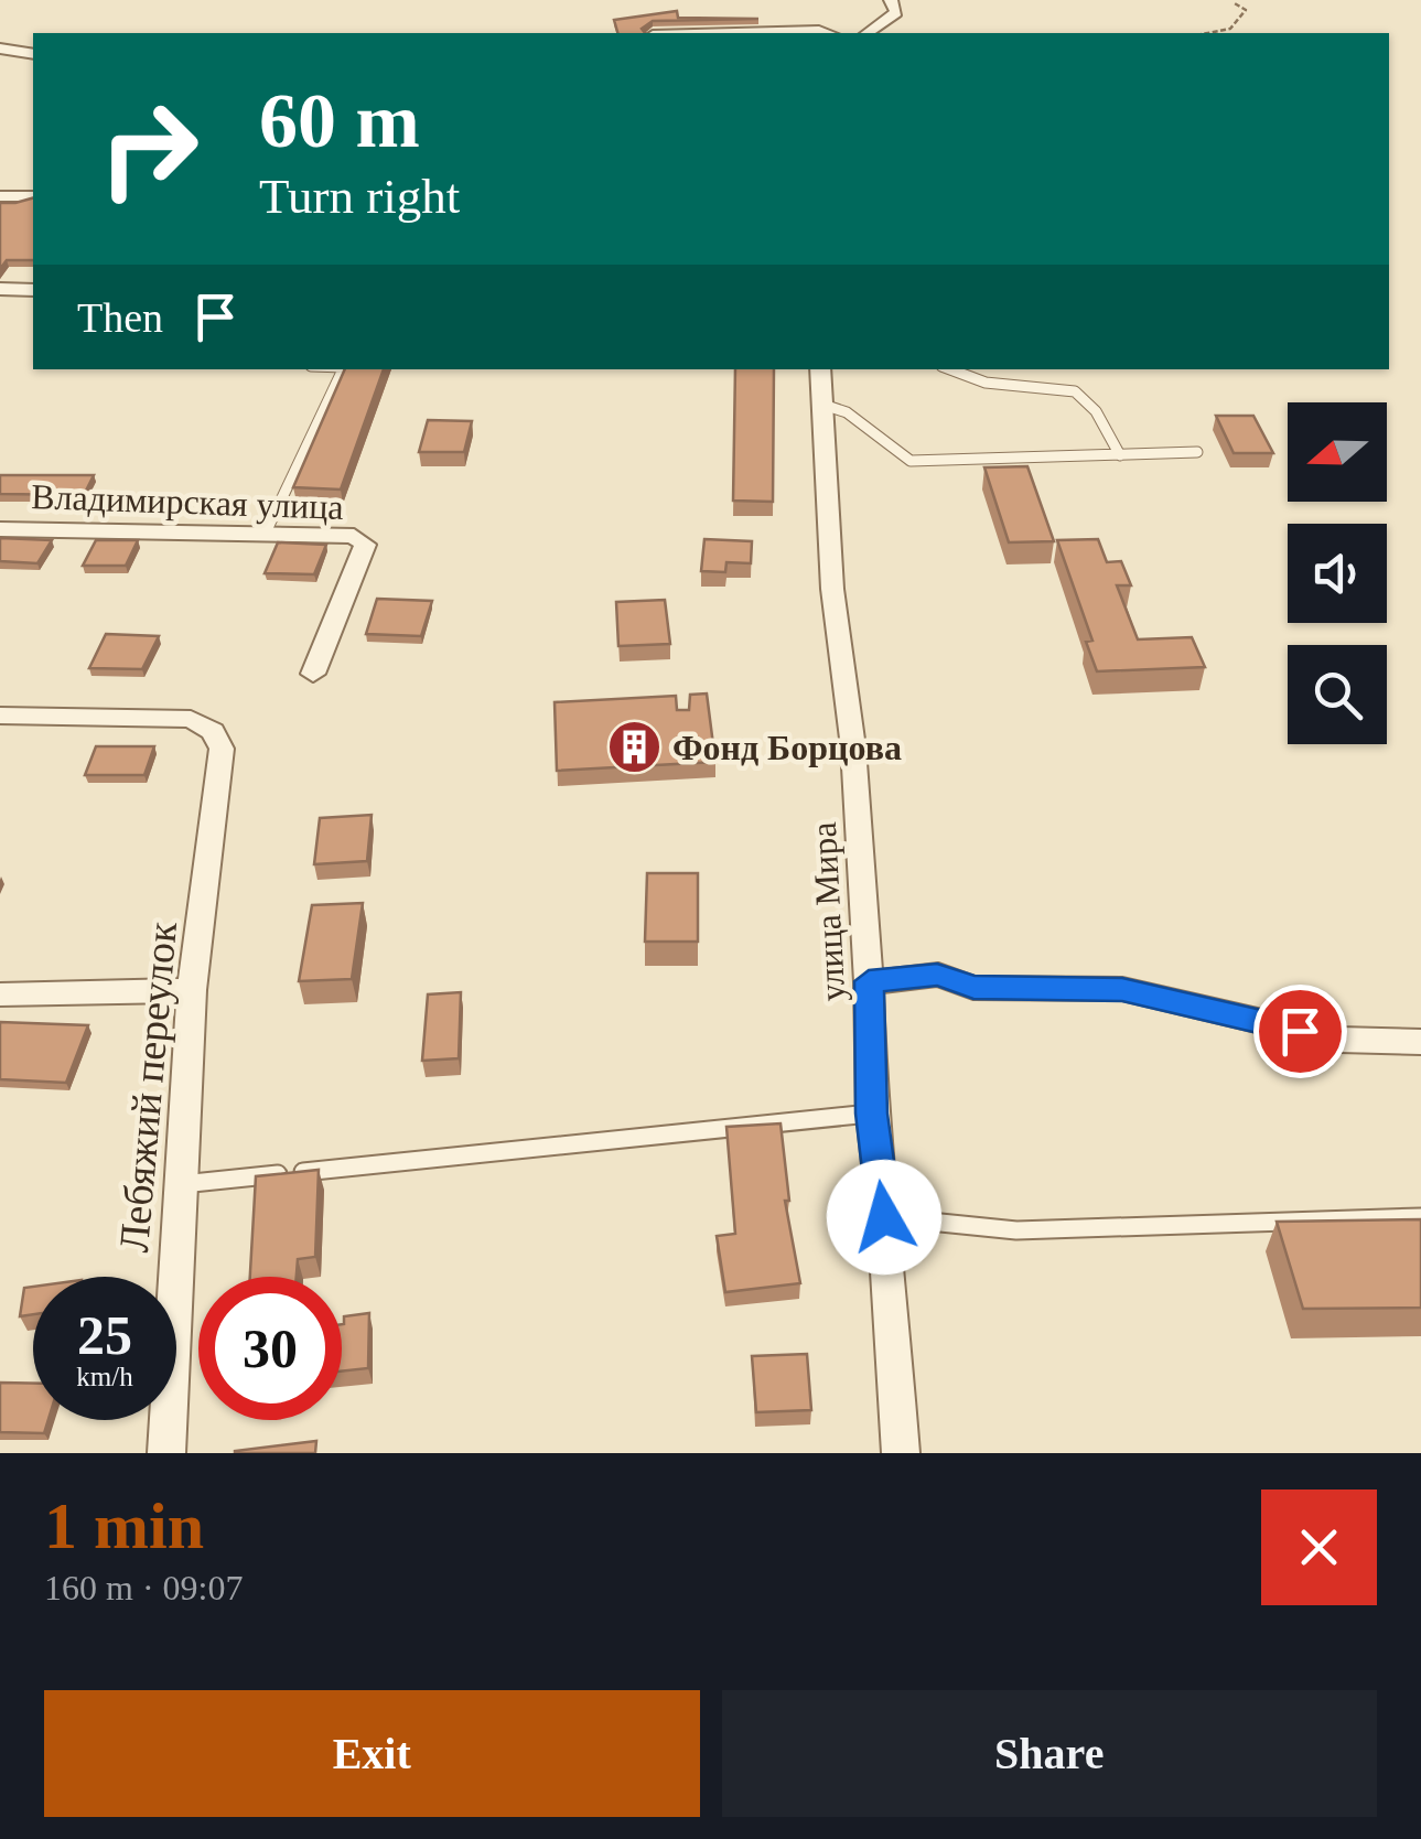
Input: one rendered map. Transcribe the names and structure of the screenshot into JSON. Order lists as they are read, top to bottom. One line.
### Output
{"streets":{"street":["Владимирская улица","улица Мира","Лебяжий переулок"]},"places":{"building":["Фонд Борцова"]},"north":"left","page":{"turn":["60 m","Turn right"],"then":"Then","speed":"25 km/h","limit":"30","heading":["1 min","160 m · 09:07"],"buttons":["Exit","Share"]}}
